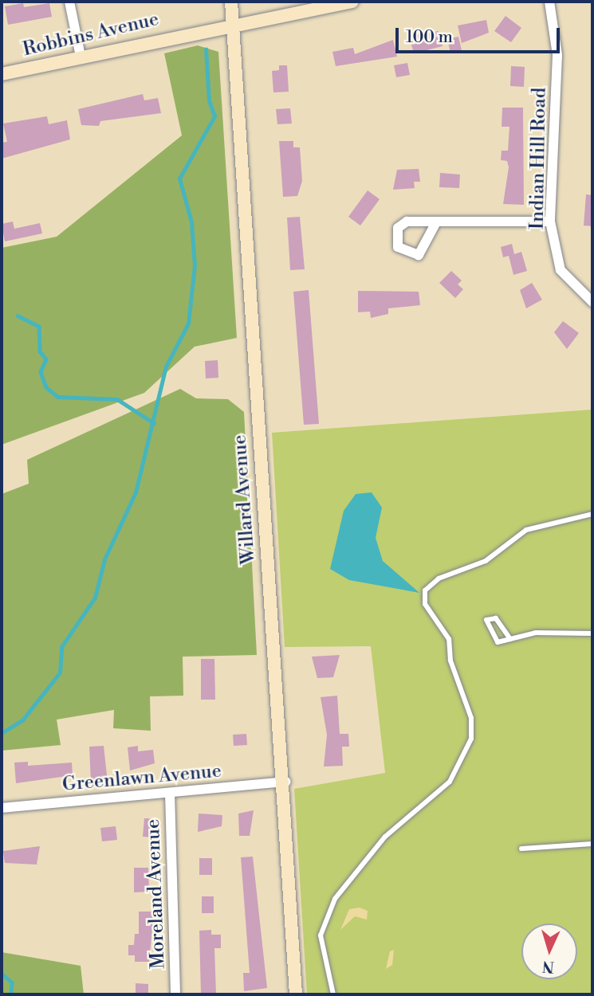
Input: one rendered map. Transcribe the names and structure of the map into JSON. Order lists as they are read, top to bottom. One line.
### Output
{"streets":{"main road":["Robbins Avenue","Willard Avenue"],"street":["Indian Hill Road","Greenlawn Avenue","Moreland Avenue"]},"crossings":[["Robbins Avenue","Willard Avenue"],["Willard Avenue","Greenlawn Avenue"],["Greenlawn Avenue","Moreland Avenue"]],"scale_bar":"100 m","north":"bottom"}
